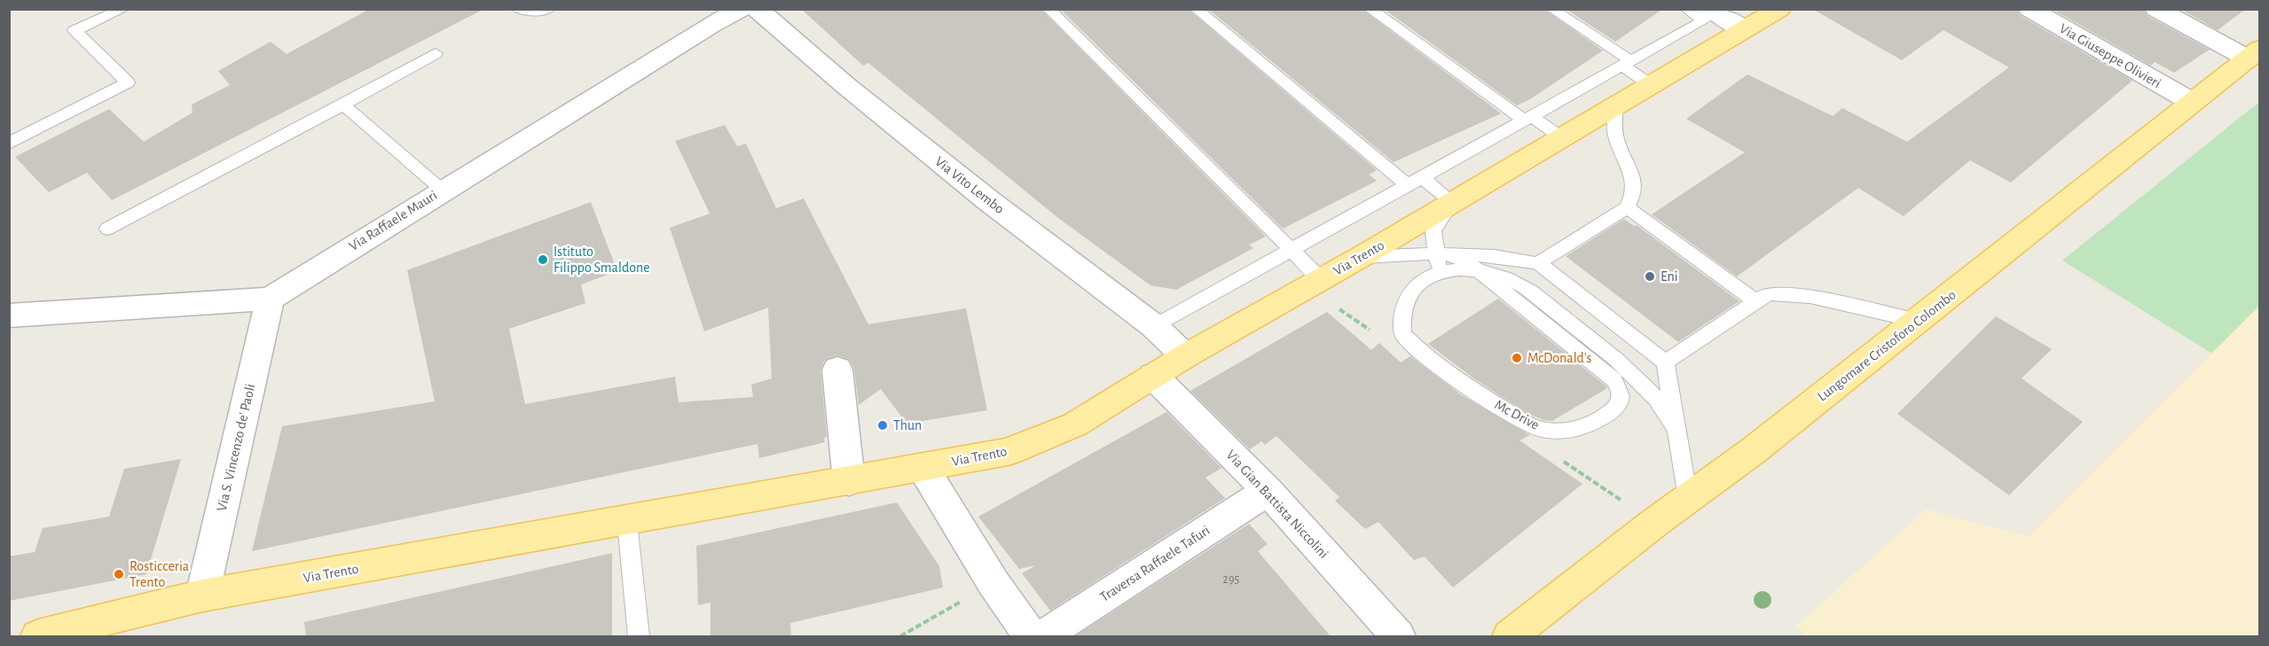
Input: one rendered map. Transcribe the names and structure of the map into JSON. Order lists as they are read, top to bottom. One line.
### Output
{"streets":{"main road":["Via Trento","Lungomare Cristoforo Colombo"],"street":["Via Giuseppe Olivieri","Via Vito Lembo","Via Raffaele Mauri","Via S. Vincenzo de' Paoli","Via Gian Battista Niccolini","Traversa Raffaele Tafuri"],"lane":["Mc Drive"]},"crossings":[["Via Giuseppe Olivieri","Lungomare Cristoforo Colombo"],["Via Vito Lembo","Via Trento"],["Via Raffaele Mauri","Via S. Vincenzo de' Paoli"],["Via Trento","Via S. Vincenzo de' Paoli"],["Via Trento","Via Gian Battista Niccolini"],["Via Gian Battista Niccolini","Traversa Raffaele Tafuri"]],"places":["Istituto Filippo Smaldone","Eni","McDonald's","Thun","Rosticceria Trento"],"house_numbers":["295"]}
